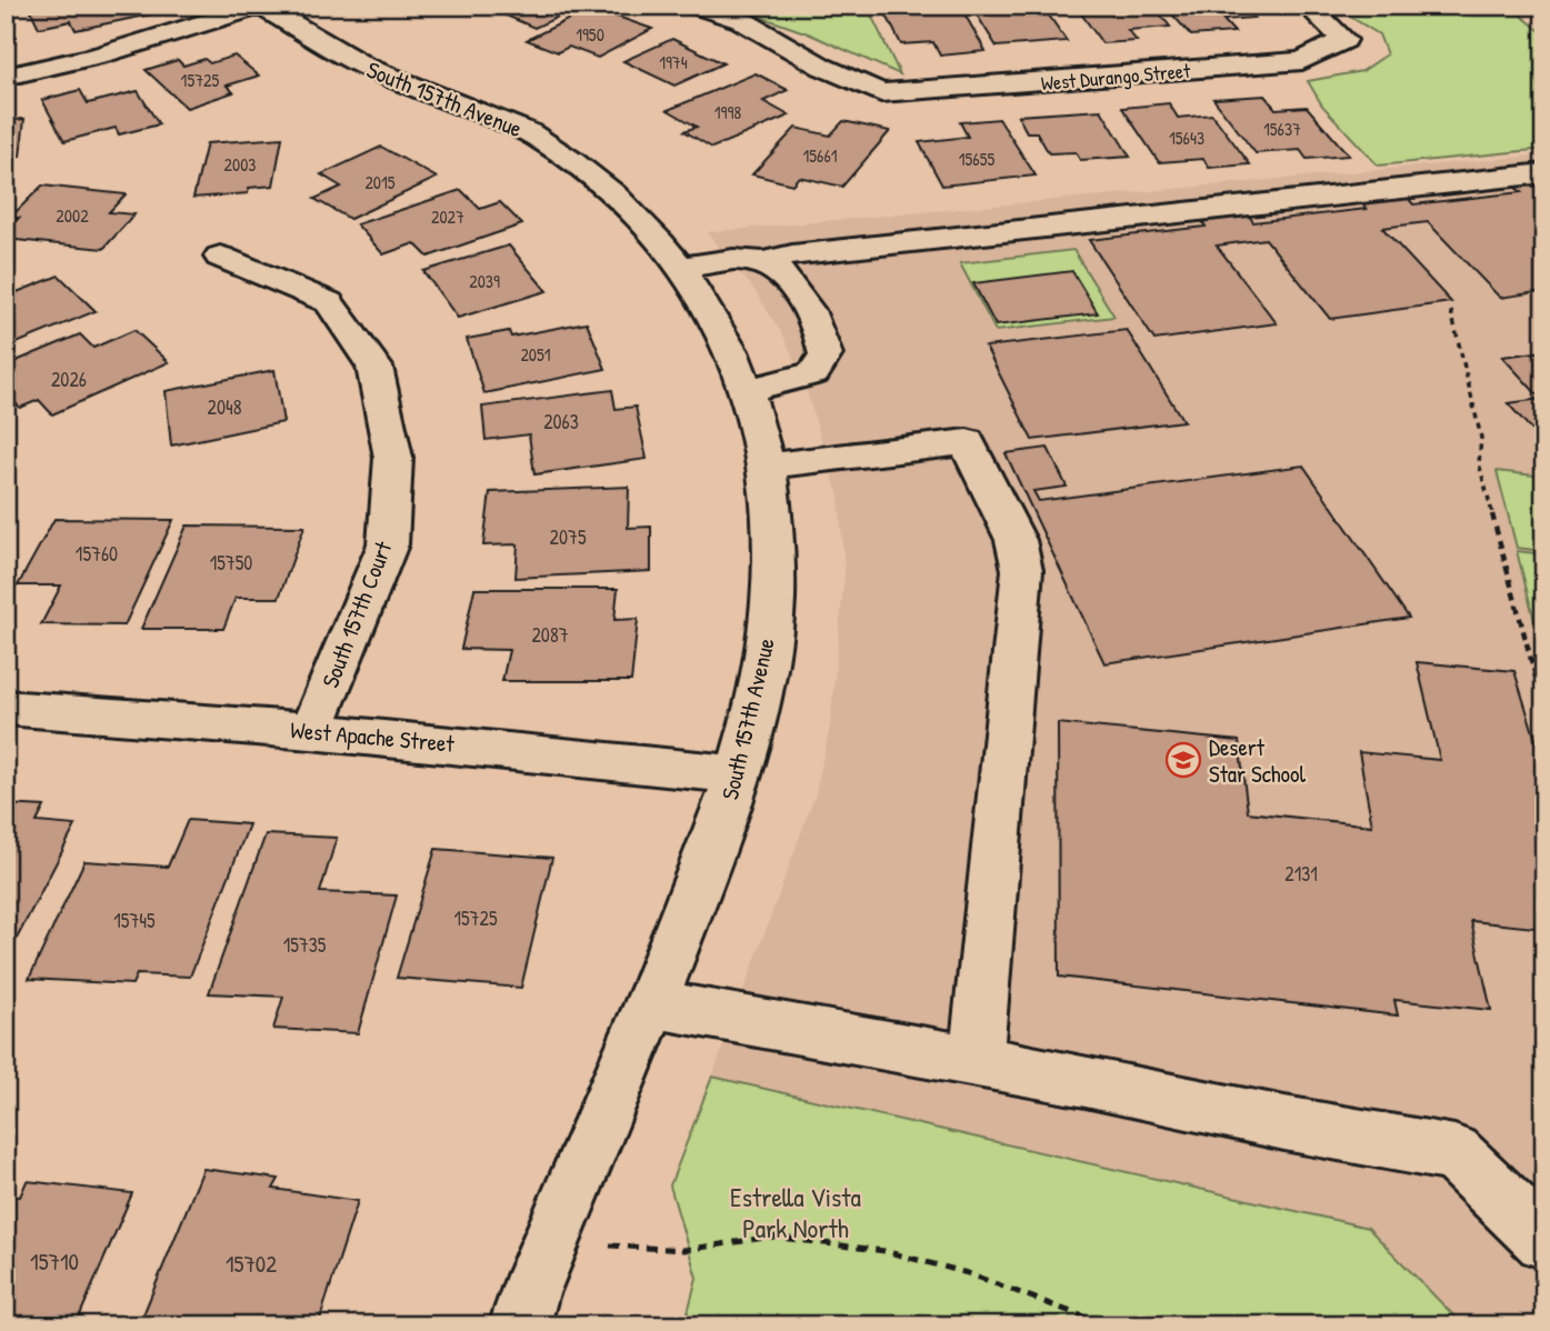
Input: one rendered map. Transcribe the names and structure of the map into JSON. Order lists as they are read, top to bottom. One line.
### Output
{"streets":{"street":["West Durango Street","South 157th Avenue","South 157th Court","West Apache Street"]},"crossings":[["South 157th Avenue","West Apache Street"],["South 157th Court","West Apache Street"]],"parks":["Estrella Vista Park North"],"places":{"school or university":["Desert Star School"]},"house_numbers":["1950","1974","15725","1998","15637","15643","15661","15655","2003","2015","2002","2027","2039","2051","2026","2048","2063","2075","15760","15750","2087","2131","15725","15745","15735","15710","15702"]}
